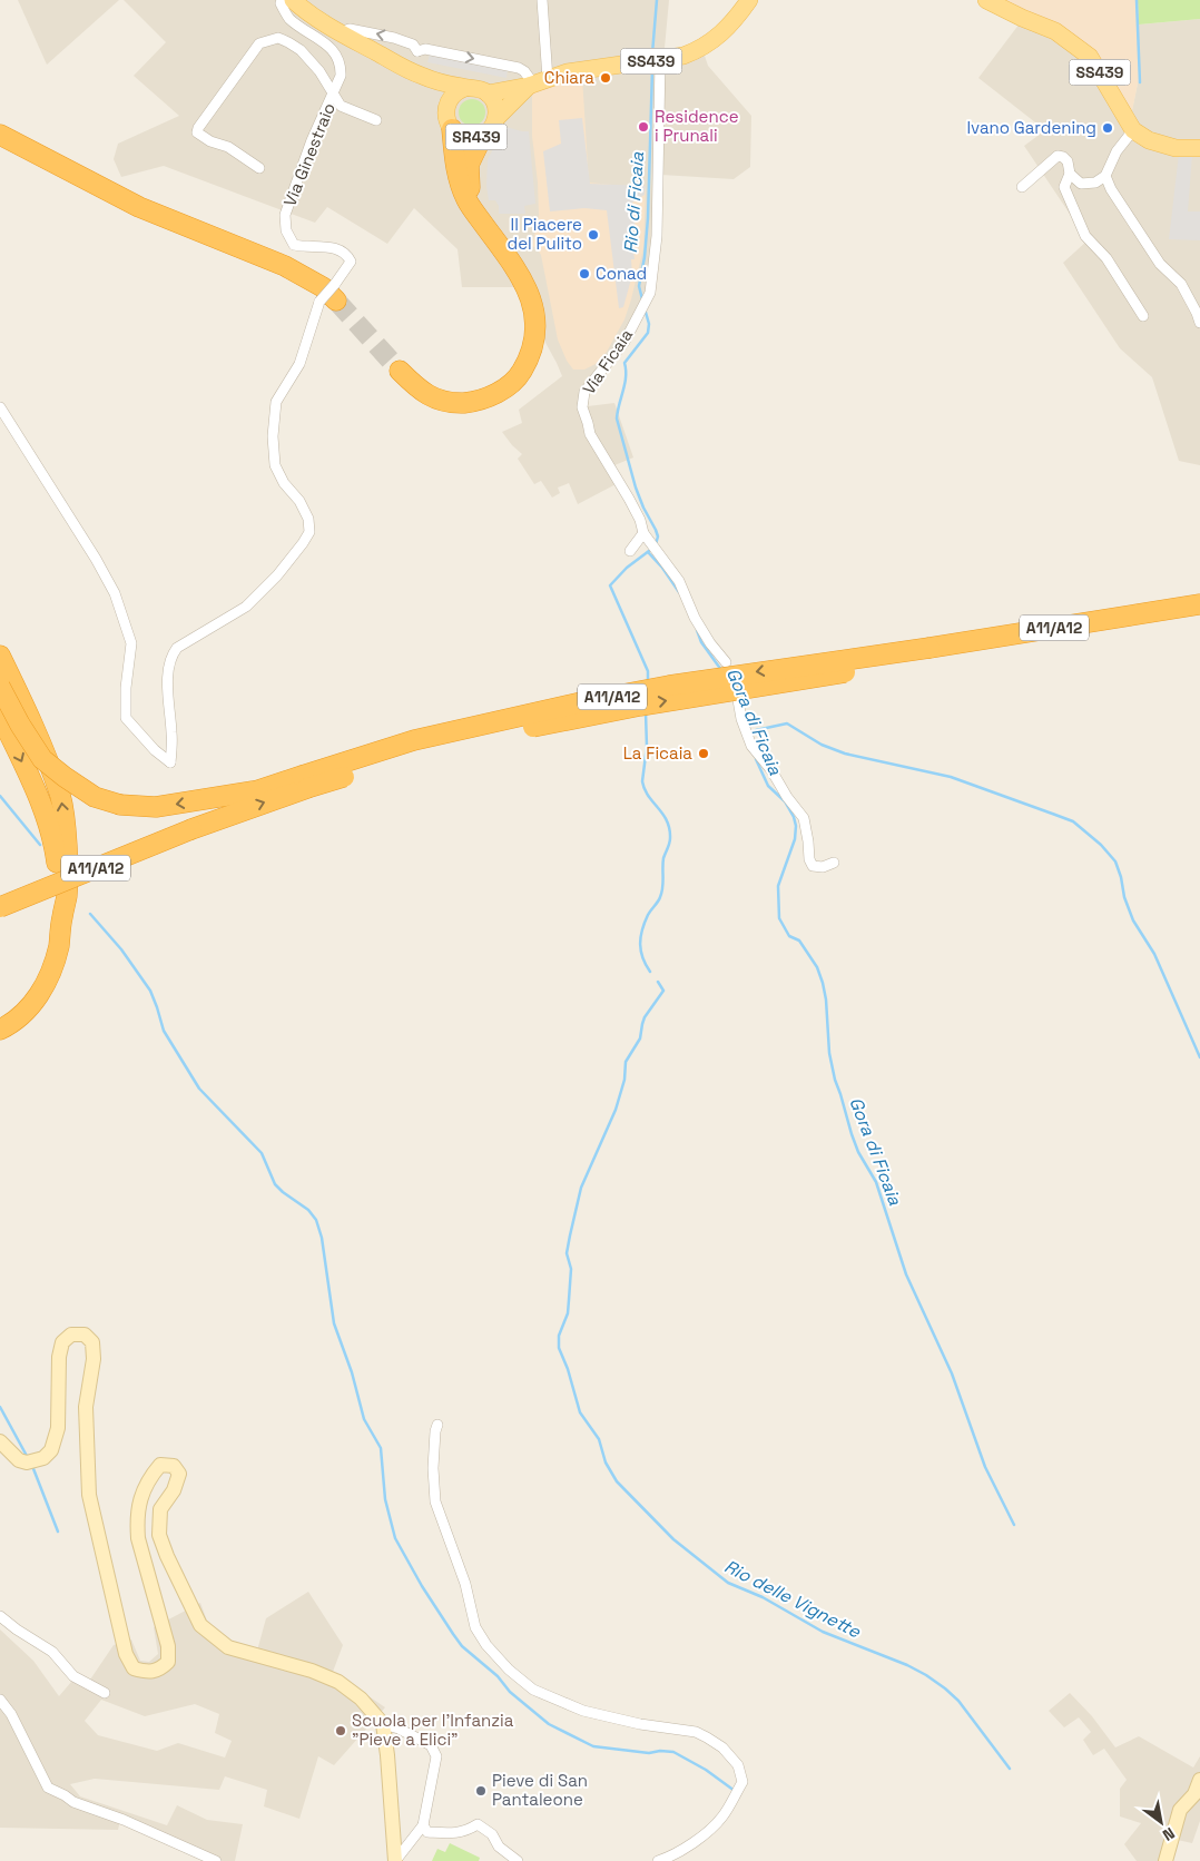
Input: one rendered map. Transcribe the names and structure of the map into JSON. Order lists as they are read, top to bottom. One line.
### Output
{"streets":{"highway":["A11/A12"],"main road":["SS439","SR439"],"street":["Via Ginestraio","Via Ficaia"]},"crossings":[["SS439","SR439"],["SS439","Via Ficaia"]],"water":["Rio di Ficaia","Gora di Ficaia","Rio delle Vignette"],"places":["Chiara","Residence i Prunali","Ivano Gardening","Il Piacere del Pulito","Conad","La Ficaia","Scuola per l'Infanzia \"Pieve a Elici\"","Pieve di San Pantaleone"],"north":"bottom right"}
